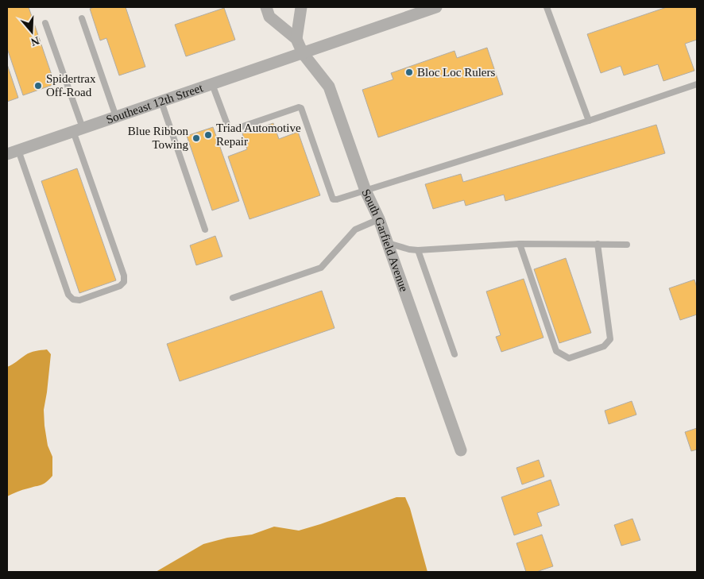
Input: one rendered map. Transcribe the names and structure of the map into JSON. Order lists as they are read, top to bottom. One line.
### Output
{"streets":{"street":["Southeast 12th Street","South Garfield Avenue"]},"crossings":[["Southeast 12th Street","South Garfield Avenue"]],"places":["Bloc Loc Rulers","Spidertrax Off-Road","Triad Automotive Repair","Blue Ribbon Towing"],"north":"bottom"}
